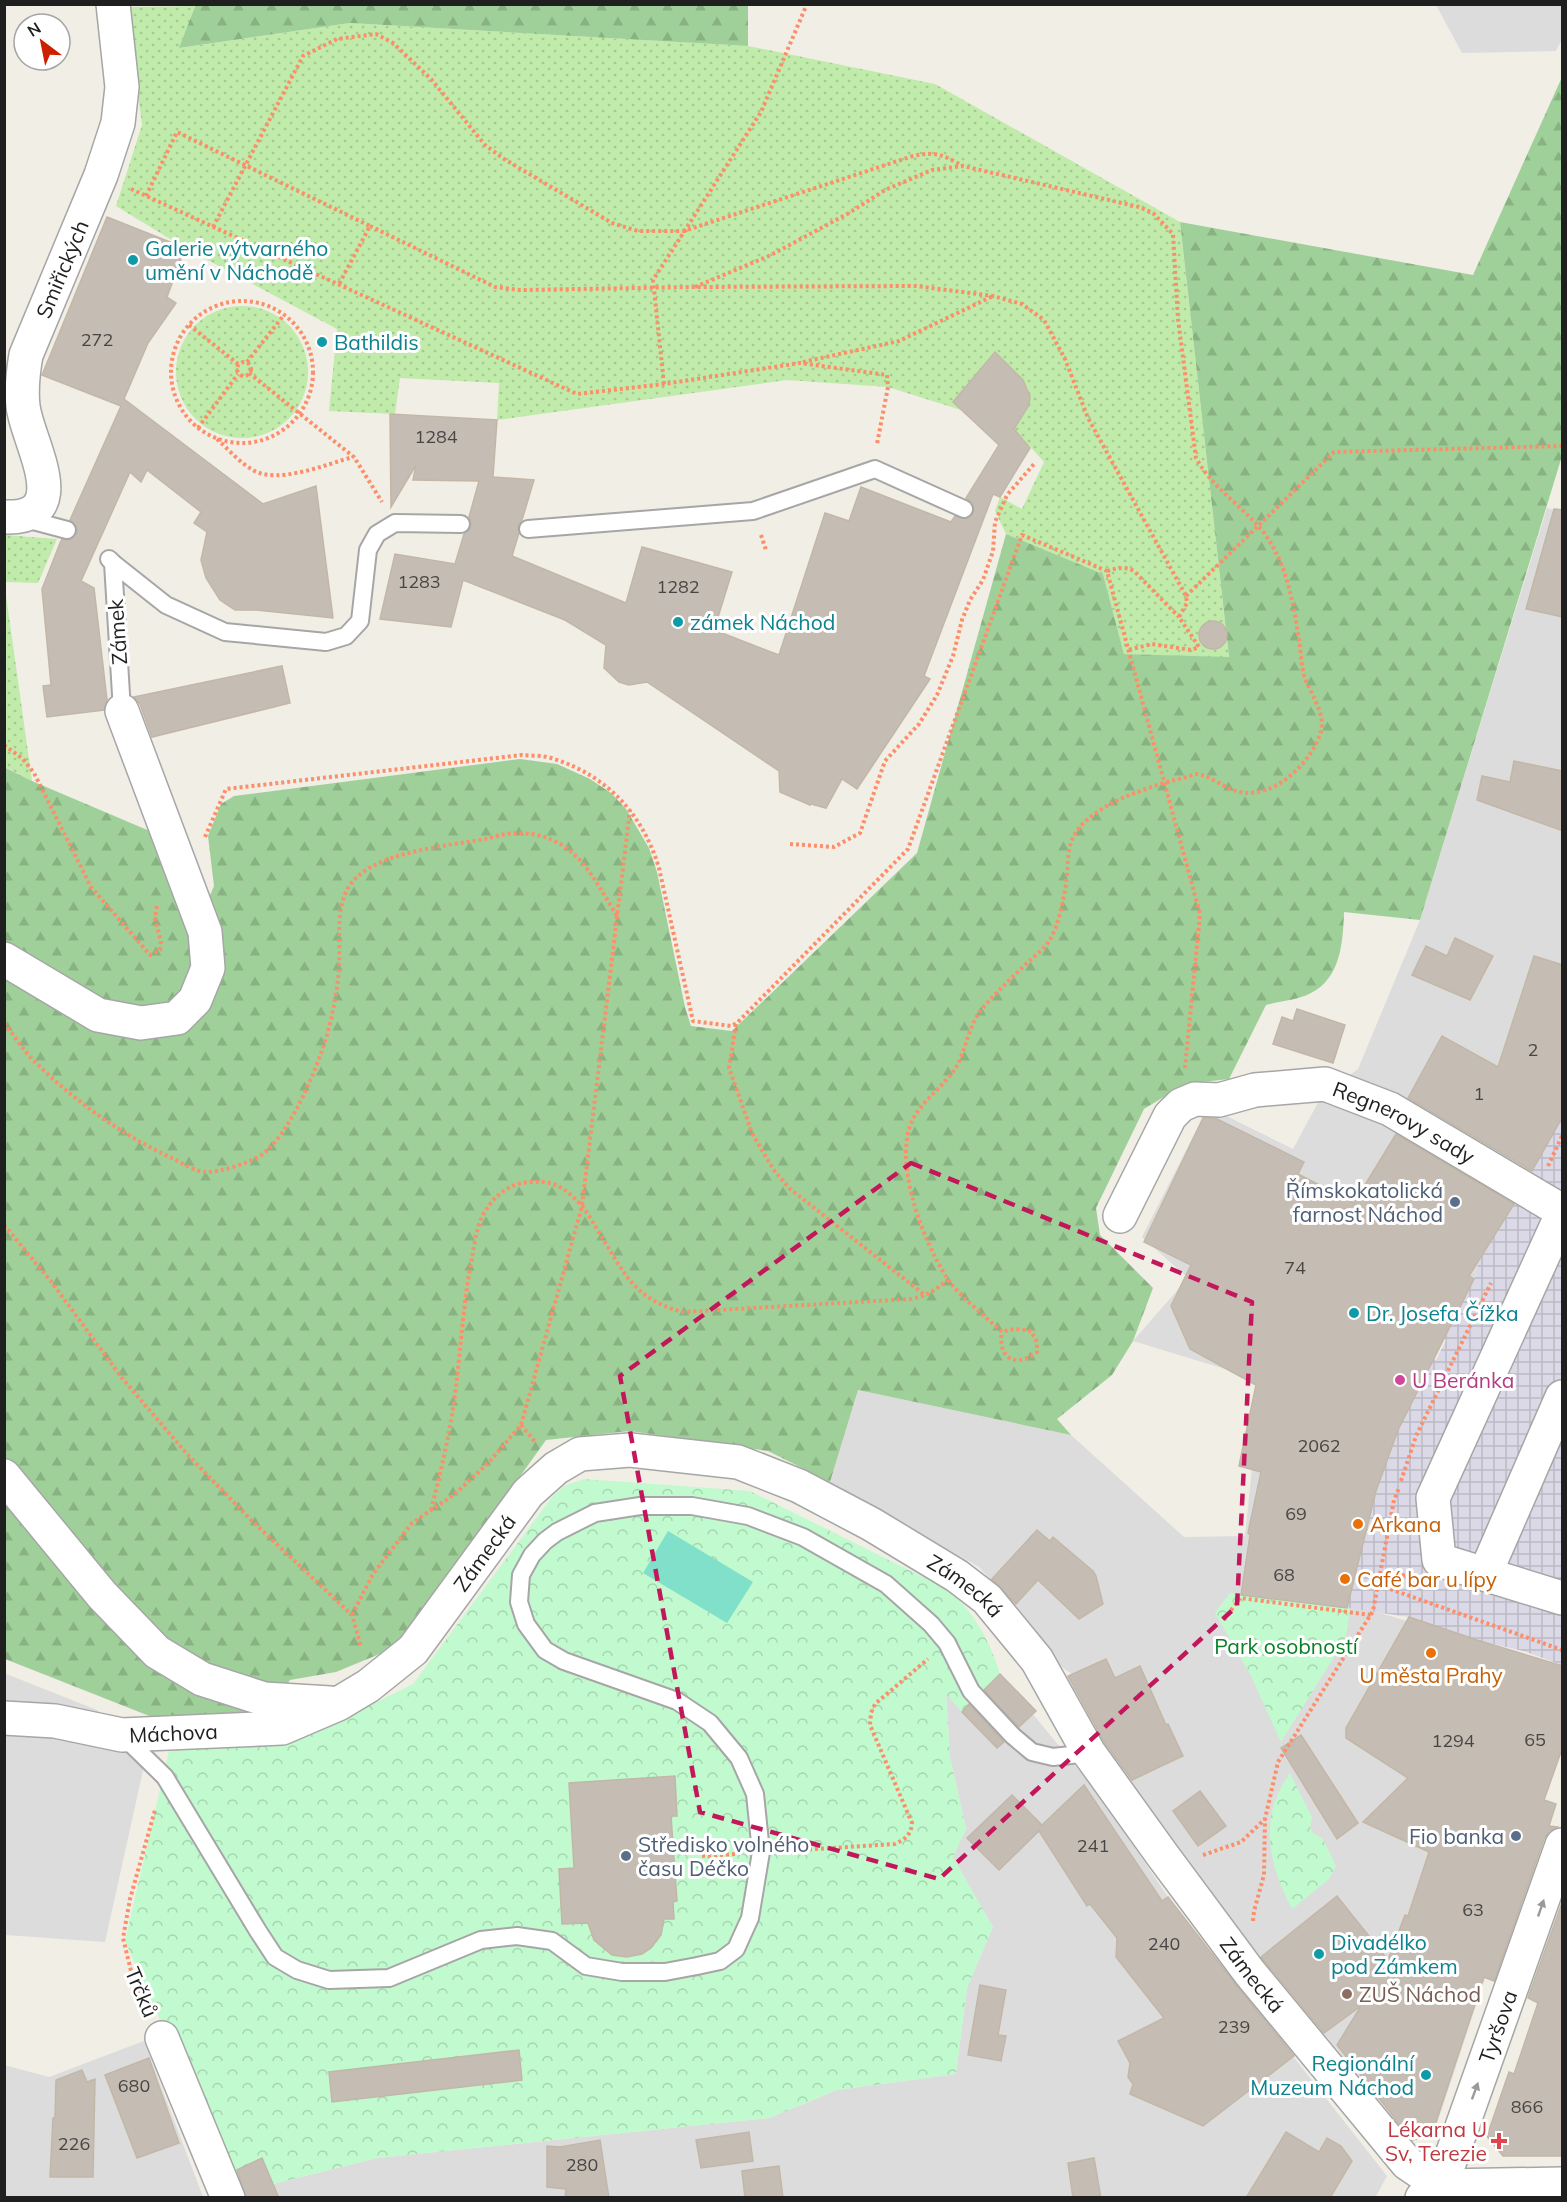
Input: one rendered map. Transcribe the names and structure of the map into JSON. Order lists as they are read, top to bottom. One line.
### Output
{"streets":{"street":["Smiřických","Regnerovy sady","Zámecká","Máchova","Trčků","Tyršova"],"lane":["Zámek"]},"crossings":[["Zámecká","Máchova"],["Zámecká","Tyršova"]],"one_way":["Tyršova"],"parks":["Park osobností"],"places":{"other":["Galerie výtvarného umění v Náchodě","Bathildis","zámek Náchod","Římskokatolická farnost Náchod","Dr. Josefa Čížka","U Beránka","Arkana","Café bar u lípy","U města Prahy","Fio banka","Středisko volného času Déčko","Divadélko pod Zámkem","ZUŠ Náchod","Regionální Muzeum Náchod"],"health":["Lékarna U Sv, Terezie"]},"house_numbers":["272","1284","1283","1282","2","1","74","2062","69","68","65","1294","241","63","240","239","680","866","226","280"],"north":"top left"}
